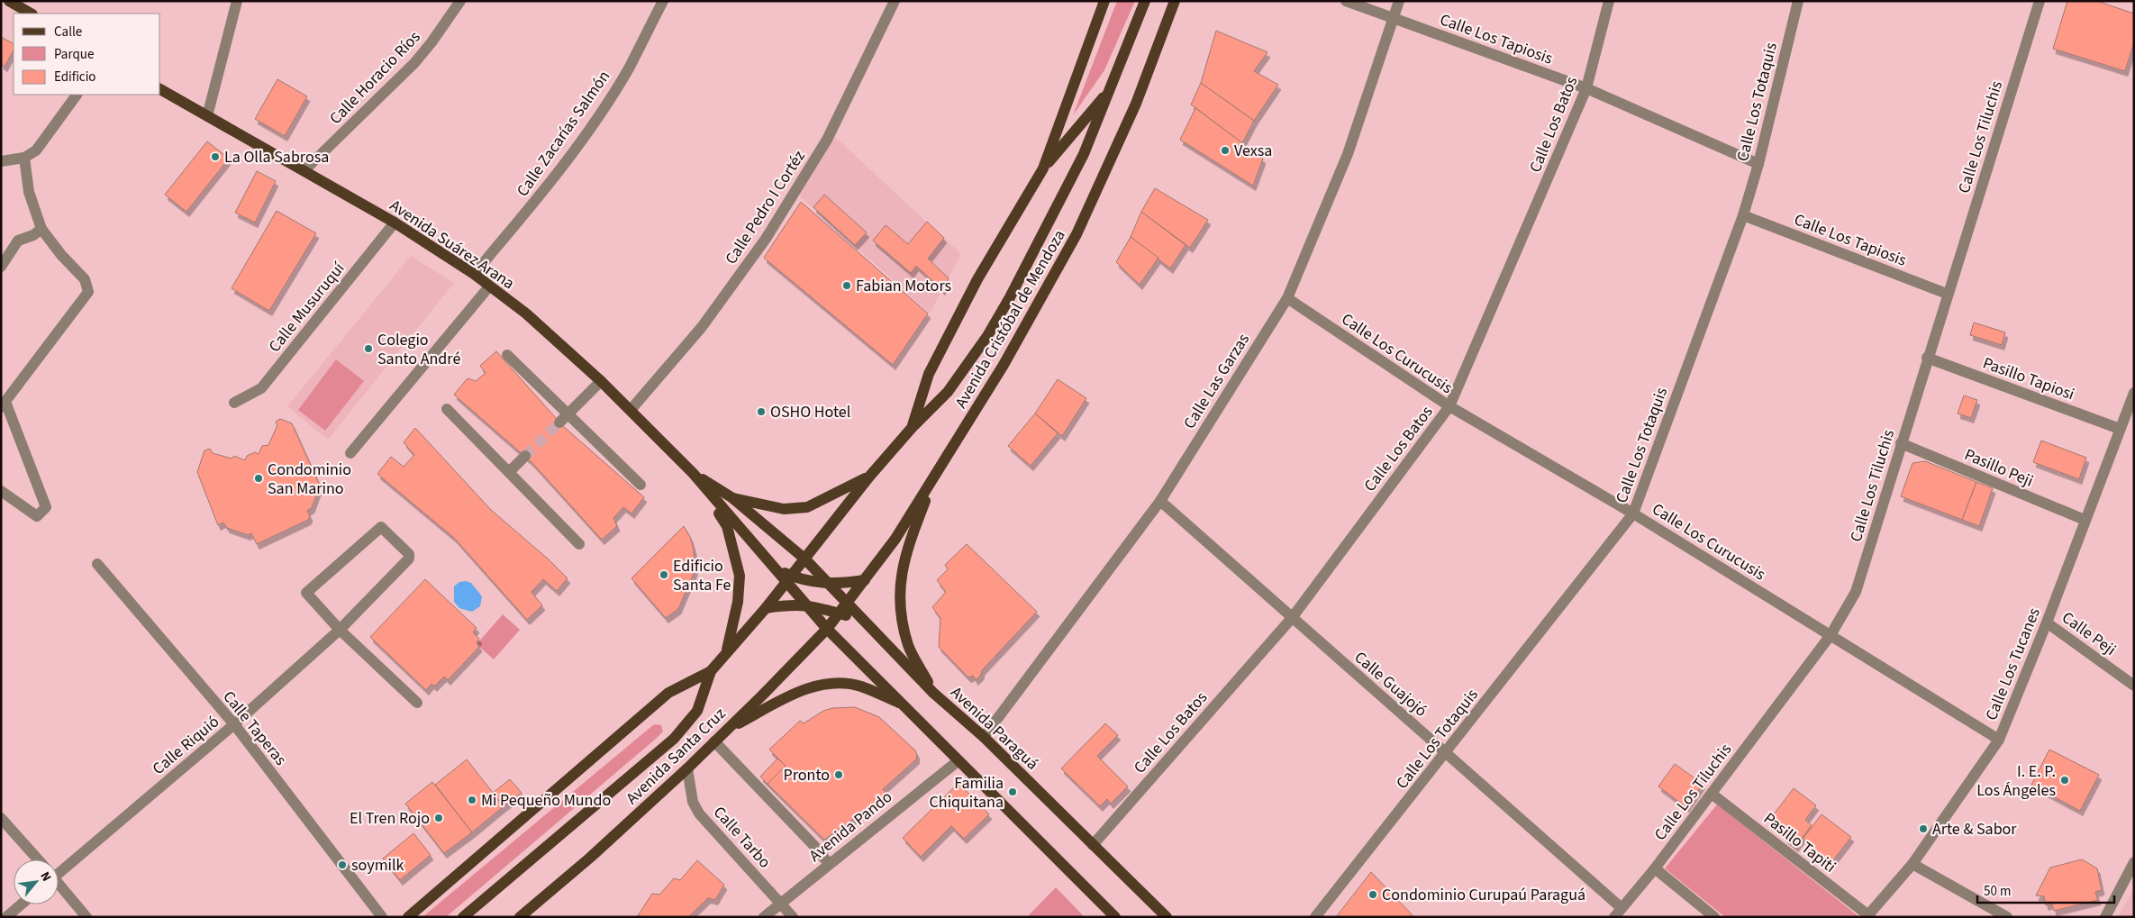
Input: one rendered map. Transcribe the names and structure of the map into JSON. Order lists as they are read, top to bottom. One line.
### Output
{"streets":{"main road":["Avenida Suárez Arana","Avenida Cristóbal de Mendoza","Avenida Paraguá","Avenida Santa Cruz"],"street":["Calle Los Tapiosis","Calle Horacio Ríos","Calle Los Totaquis","Calle Los Batos","Calle Zacarías Salmón","Calle Los Tiluchis","Calle Pedro I Cortéz","Calle Musuruquí","Calle Los Curucusis","Pasillo Tapiosi","Calle Las Garzas","Pasillo Peji","Calle Peji","Calle Los Tucanes","Calle Guajojó","Calle Taperas","Calle Riquió","Avenida Pando","Calle Tarbo","Pasillo Tapiti"]},"crossings":[["Calle Los Tapiosis","Calle Los Totaquis"],["Calle Los Tapiosis","Calle Los Batos"],["Calle Los Tapiosis","Calle Los Tiluchis"],["Calle Los Tapiosis","Calle Las Garzas"],["Calle Horacio Ríos","Avenida Suárez Arana"],["Calle Los Totaquis","Calle Los Curucusis"],["Calle Los Totaquis","Calle Guajojó"],["Calle Los Batos","Calle Los Curucusis"],["Calle Los Batos","Calle Guajojó"],["Calle Los Batos","Avenida Paraguá"],["Calle Zacarías Salmón","Avenida Suárez Arana"],["Calle Los Tiluchis","Calle Los Curucusis"],["Calle Los Tiluchis","Pasillo Tapiosi"],["Calle Los Tiluchis","Pasillo Peji"],["Calle Los Tiluchis","Calle Guajojó"],["Calle Los Tiluchis","Pasillo Tapiti"],["Calle Pedro I Cortéz","Avenida Suárez Arana"],["Avenida Suárez Arana","Calle Musuruquí"],["Avenida Suárez Arana","Avenida Cristóbal de Mendoza"],["Avenida Suárez Arana","Avenida Paraguá"],["Avenida Suárez Arana","Avenida Santa Cruz"],["Avenida Cristóbal de Mendoza","Avenida Paraguá"],["Avenida Cristóbal de Mendoza","Avenida Santa Cruz"],["Calle Los Curucusis","Calle Las Garzas"],["Calle Los Curucusis","Calle Los Tucanes"],["Pasillo Tapiosi","Calle Los Tucanes"],["Calle Las Garzas","Calle Guajojó"],["Calle Las Garzas","Avenida Paraguá"],["Pasillo Peji","Calle Los Tucanes"],["Calle Peji","Calle Los Tucanes"],["Calle Los Tucanes","Pasillo Tapiti"],["Calle Taperas","Calle Riquió"],["Avenida Santa Cruz","Calle Tarbo"],["Avenida Pando","Calle Tarbo"]],"places":["Vexsa","La Olla Sabrosa","Fabian Motors","Colegio Santo André","OSHO Hotel","Condominio San Marino","Edificio Santa Fe","Pronto","I. E. P. Los Ángeles","Familia Chiquitana","Mi Pequeño Mundo","El Tren Rojo","Arte & Sabor","soymilk","Condominio Curupaú Paraguá"],"legend":["Calle","Parque","Edificio"],"scale_bar":"50 m","north":"top right"}
